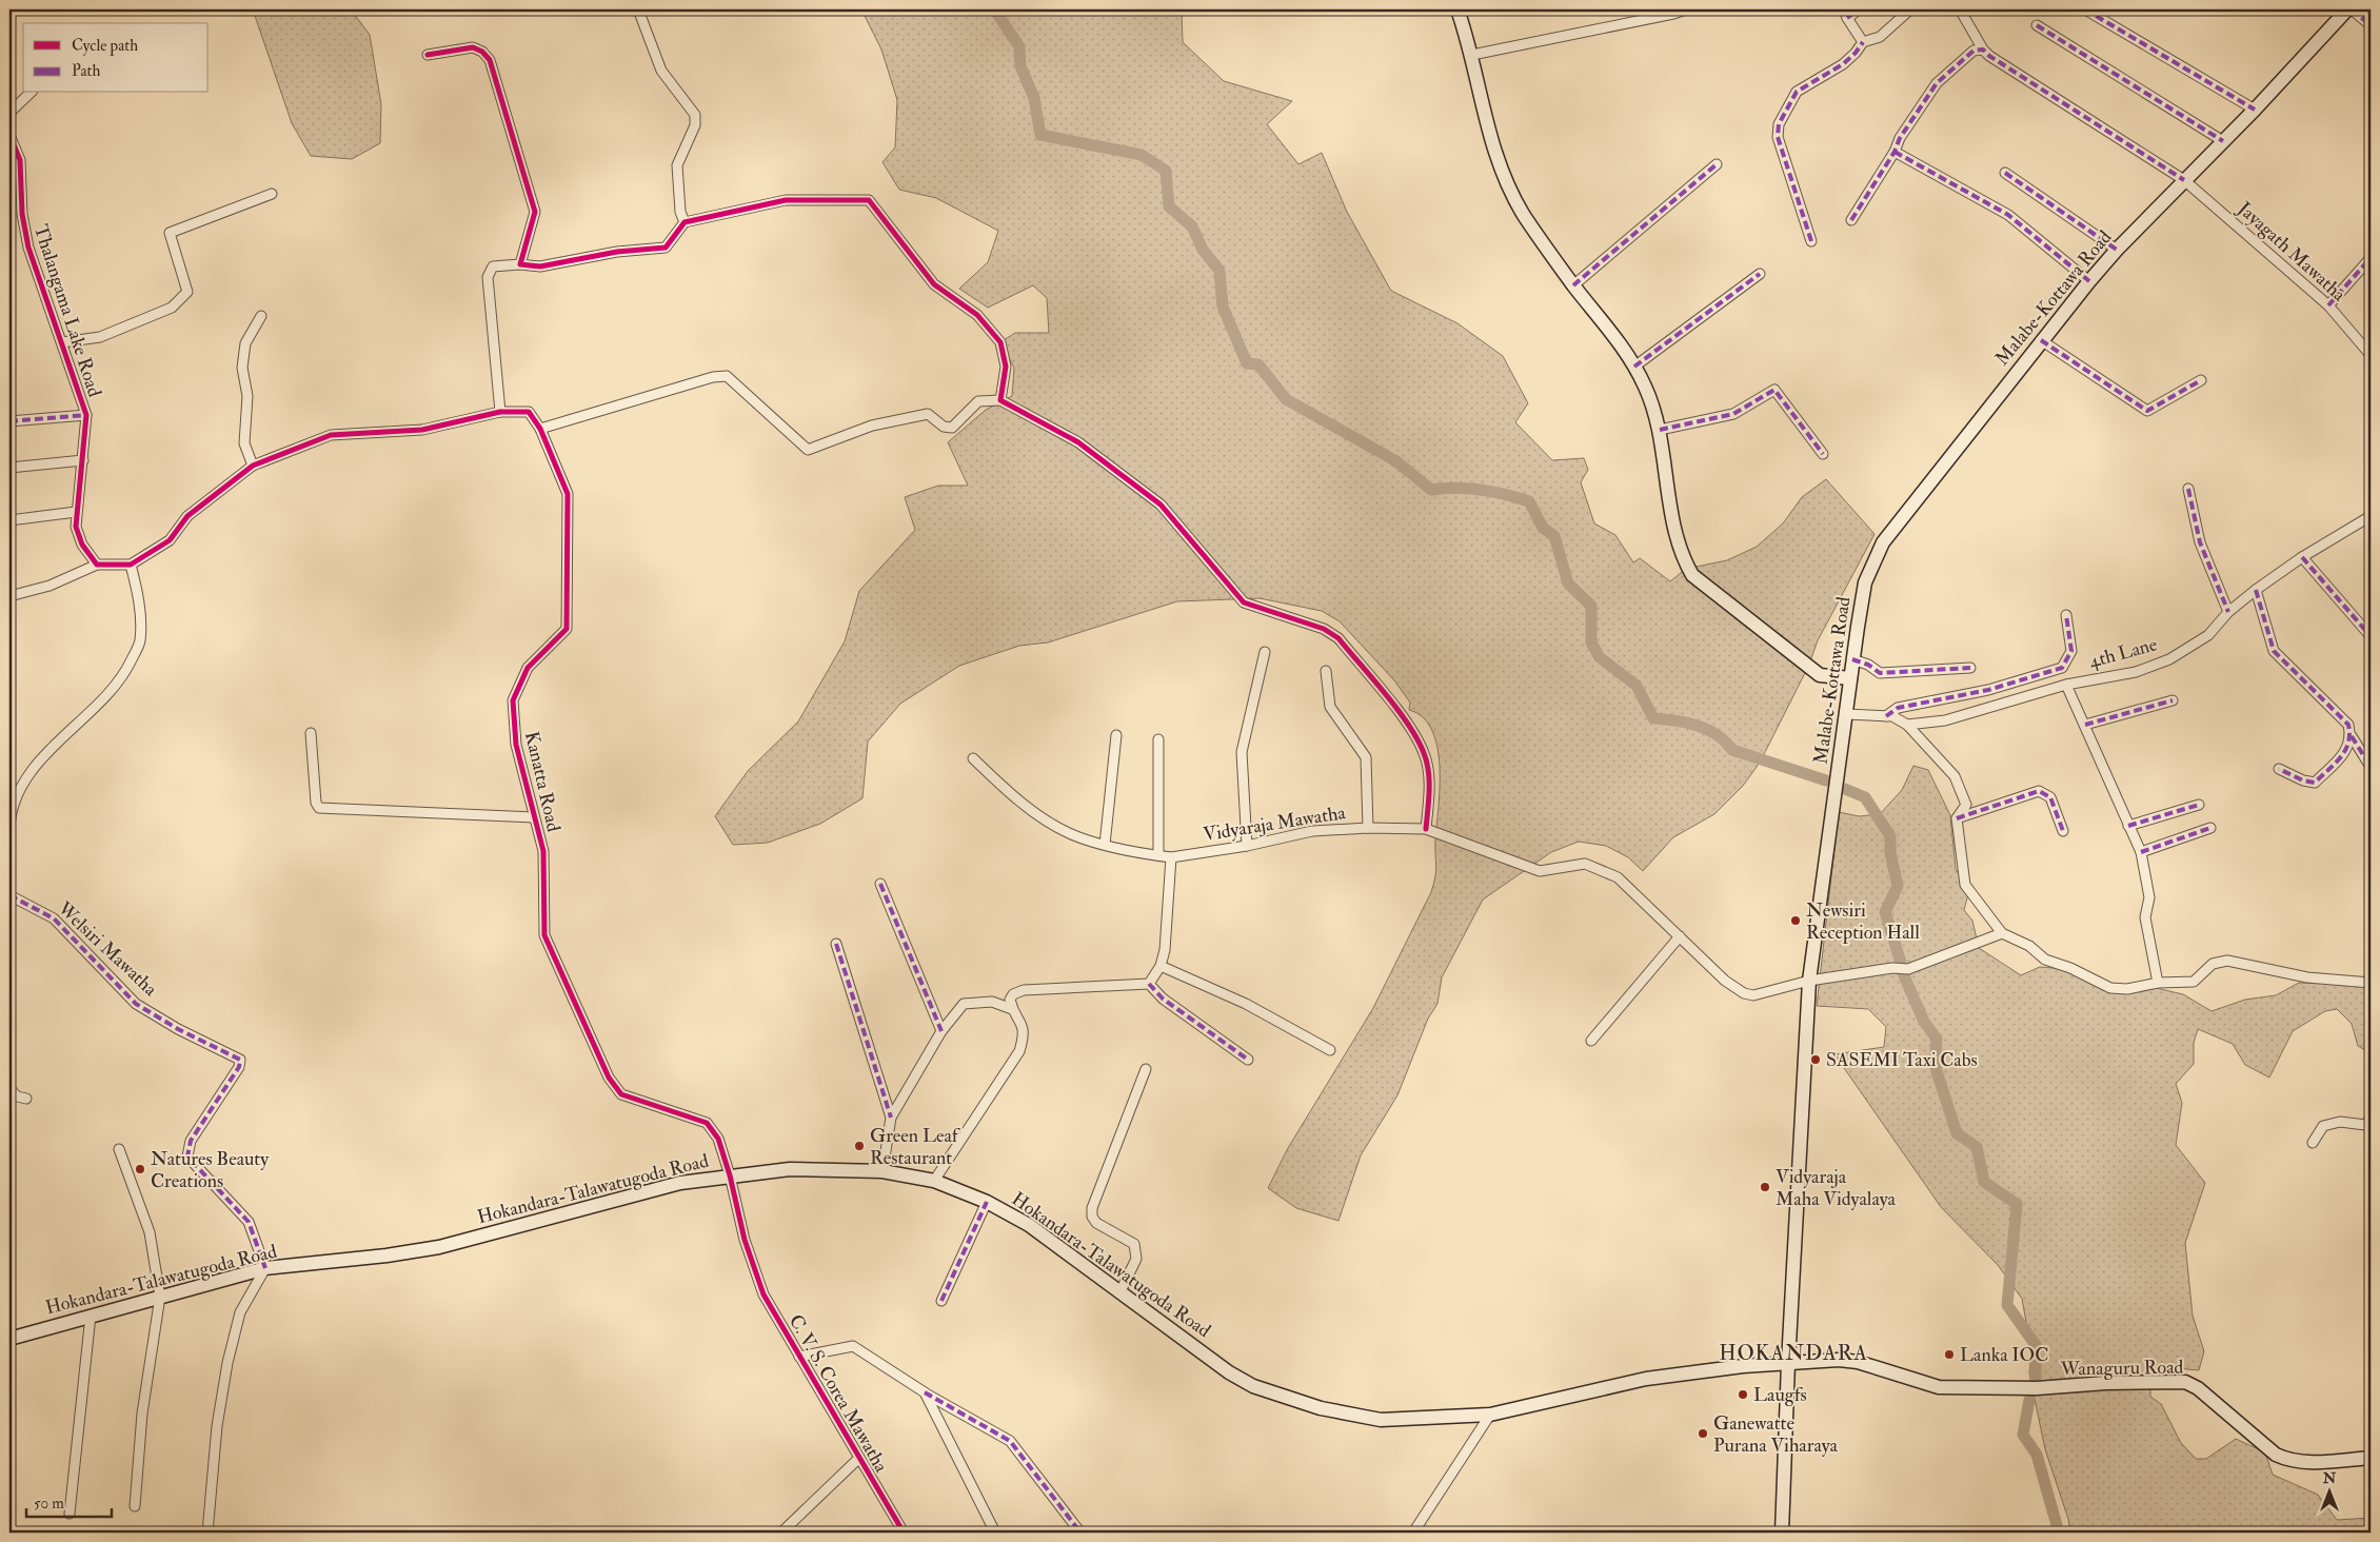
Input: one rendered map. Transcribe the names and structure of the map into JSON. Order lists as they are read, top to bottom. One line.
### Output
{"streets":{"main road":["Malabe-Kottawa Road","Hokandara-Talawatugoda Road","Wanaguru Road"],"street":["Jayagath Mawatha","Thalangama Lake Road","4th Lane","Kanatta Road","Vidyaraja Mawatha","Welsiri Mawatha","C. V. S. Corea Mawatha"]},"crossings":[["Jayagath Mawatha","Malabe-Kottawa Road"],["Malabe-Kottawa Road","Vidyaraja Mawatha"],["Malabe-Kottawa Road","Hokandara-Talawatugoda Road"],["Malabe-Kottawa Road","Wanaguru Road"],["Kanatta Road","Hokandara-Talawatugoda Road"],["Kanatta Road","C. V. S. Corea Mawatha"],["Welsiri Mawatha","Hokandara-Talawatugoda Road"],["Hokandara-Talawatugoda Road","Wanaguru Road"],["Hokandara-Talawatugoda Road","C. V. S. Corea Mawatha"]],"districts":["HOKANDARA"],"places":["Newsiri Reception Hall","SASEMI Taxi Cabs","Green Leaf Restaurant","Natures Beauty Creations","Vidyaraja Maha Vidyalaya","Lanka IOC","Laugfs","Ganewatte Purana Viharaya"],"legend":["Cycle path","Path"],"scale_bar":"50 m","north":"top"}
